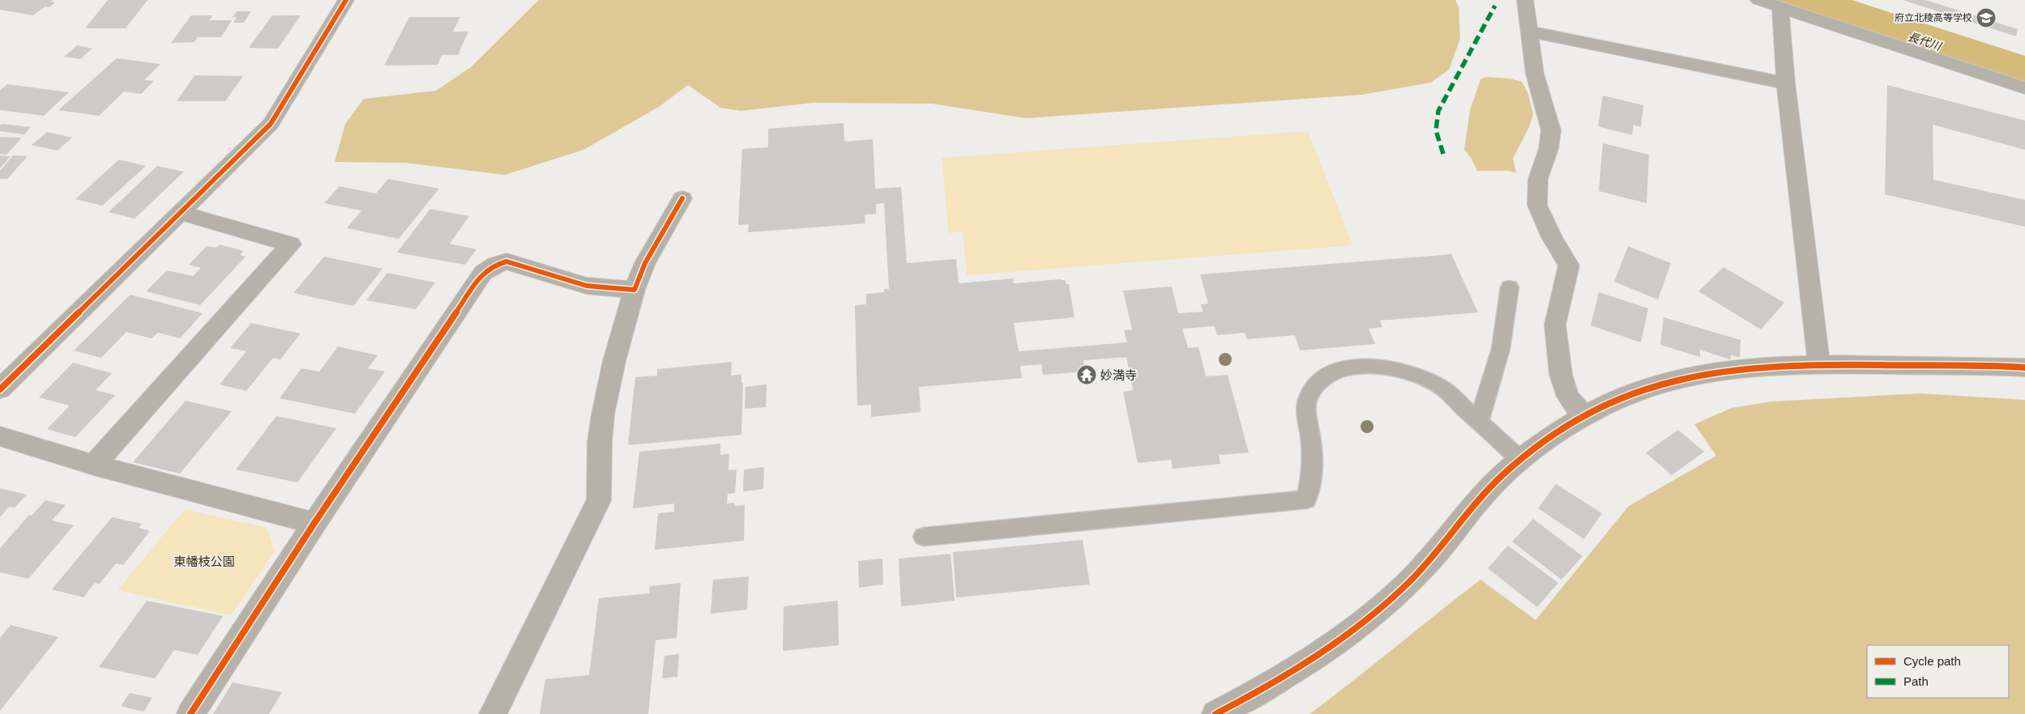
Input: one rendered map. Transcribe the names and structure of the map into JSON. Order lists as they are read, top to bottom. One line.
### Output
{"water":["長代川"],"parks":["東幡枝公園"],"places":{"school or university":["府立北稜高等学校"],"temple":["妙満寺"]},"legend":["Cycle path","Path"]}
